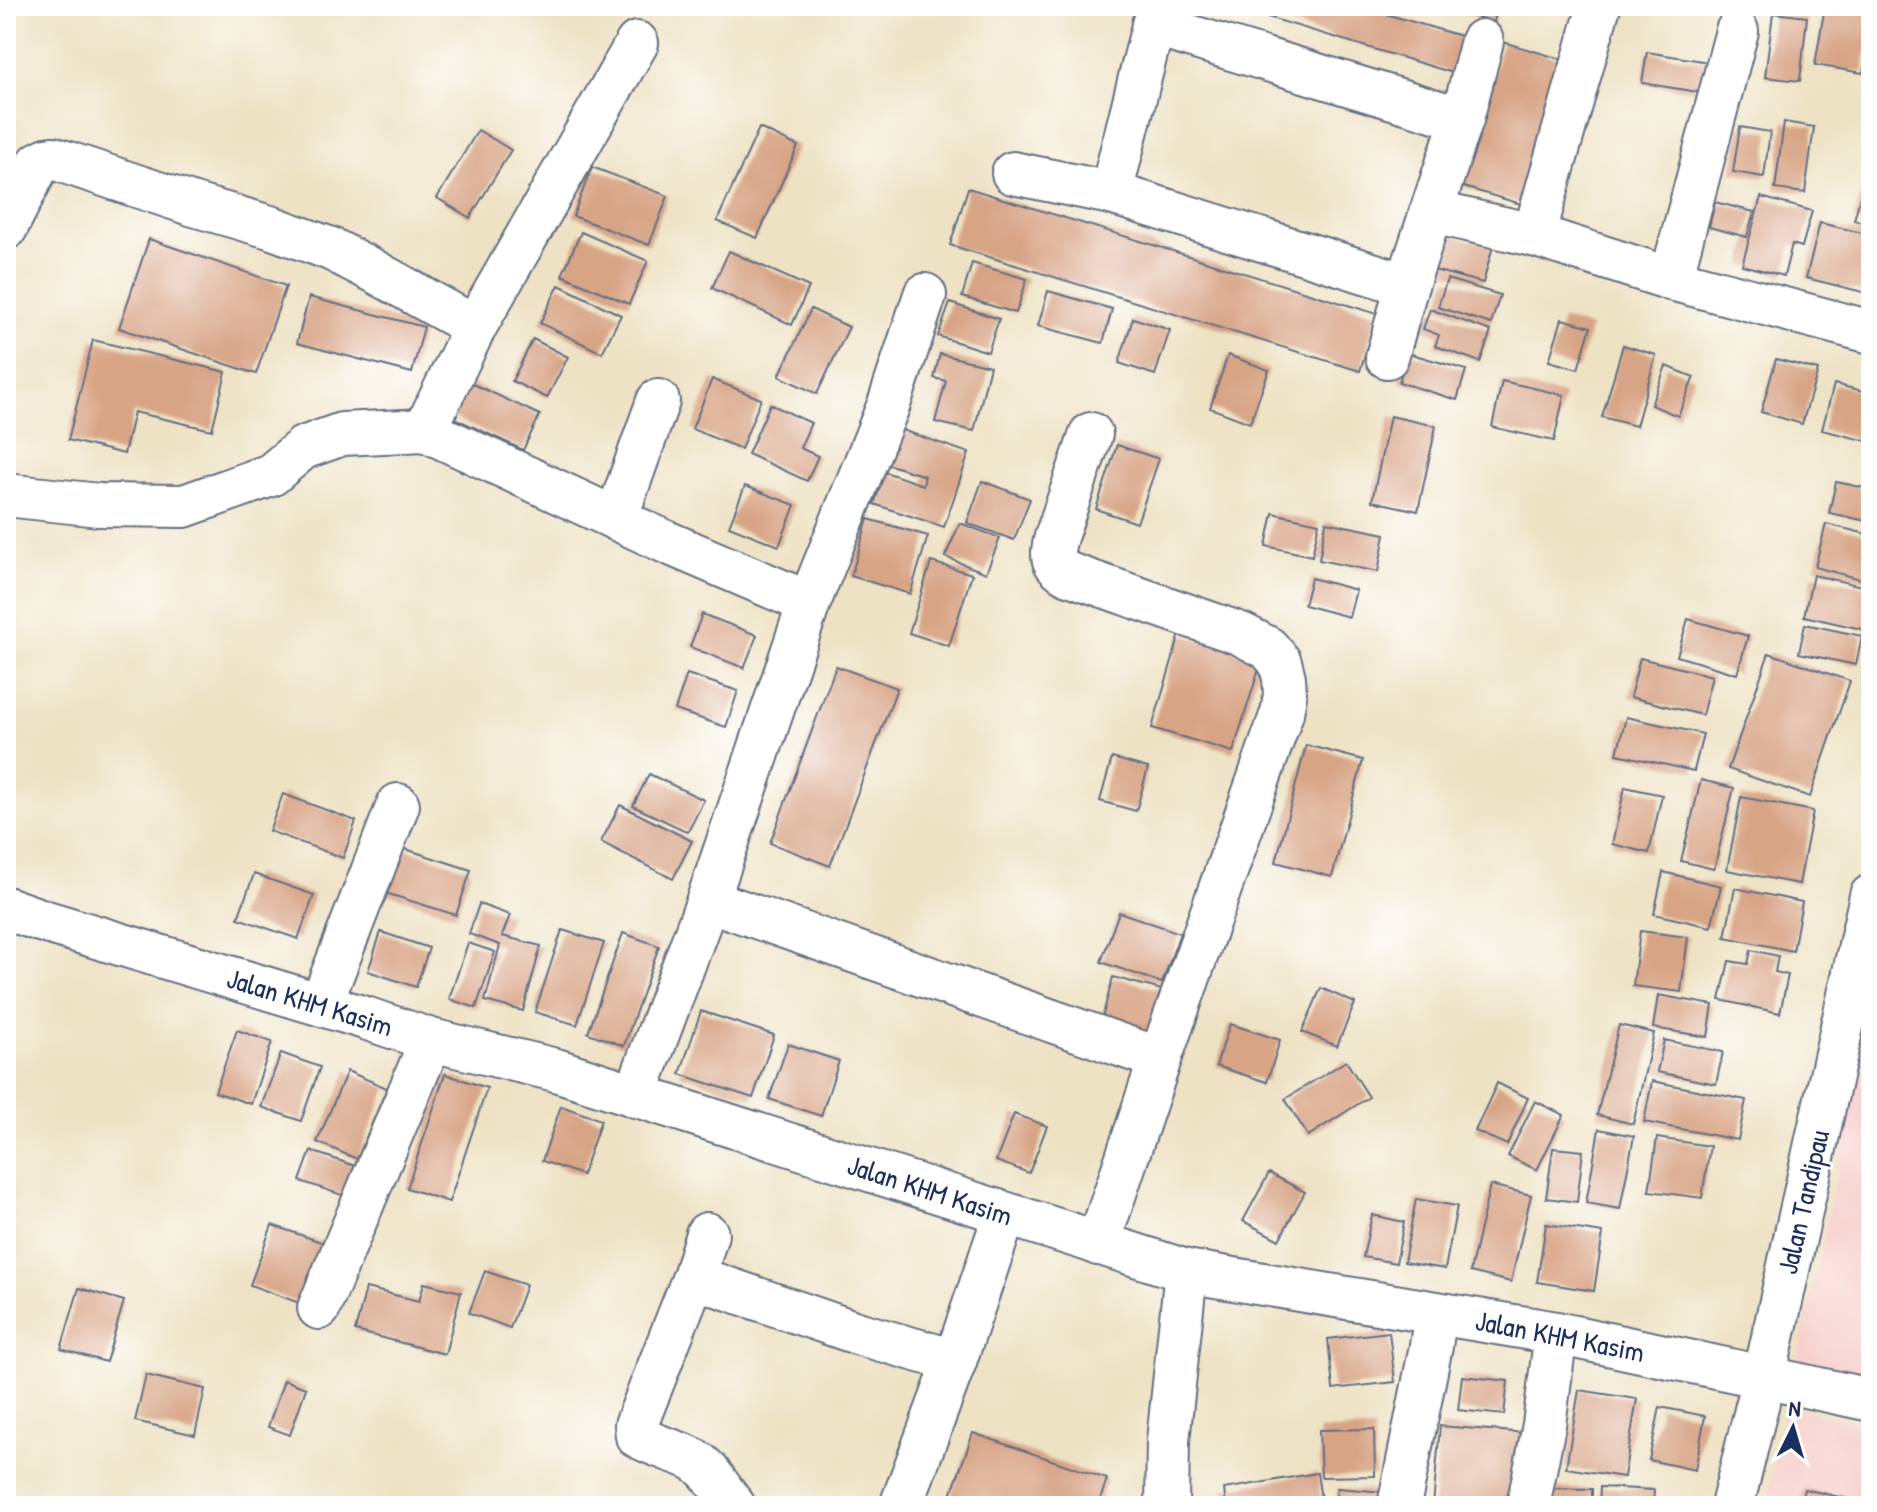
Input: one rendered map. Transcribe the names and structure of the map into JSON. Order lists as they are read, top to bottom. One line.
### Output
{"streets":{"street":["Jalan KHM Kasim","Jalan Tandipau"]},"crossings":[["Jalan KHM Kasim","Jalan Tandipau"]],"north":"top"}
